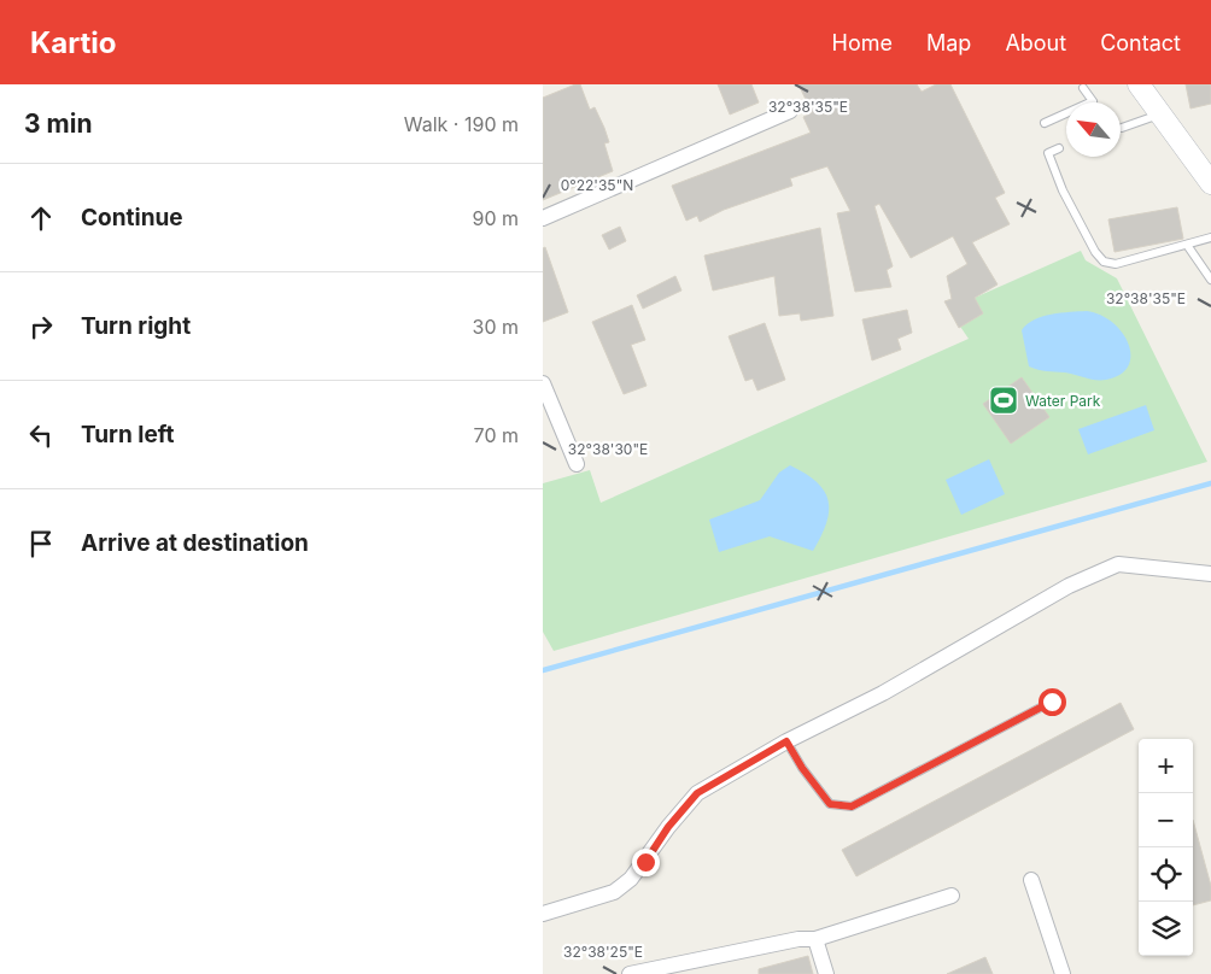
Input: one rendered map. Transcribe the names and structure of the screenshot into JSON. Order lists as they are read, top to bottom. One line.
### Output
{"places":{"sports":["Water Park"]},"north":"top left","page":{"header":"Kartio","nav":["Home","Map","About","Contact"],"heading":["3 min","Walk · 190 m"],"list":[["Continue","90 m"],["Turn right","30 m"],["Turn left","70 m"],"Arrive at destination"],"map_buttons":["+","−"]},"coordinates":["32°38'35\"E","0°22'35\"N","32°38'30\"E","32°38'25\"E"]}
